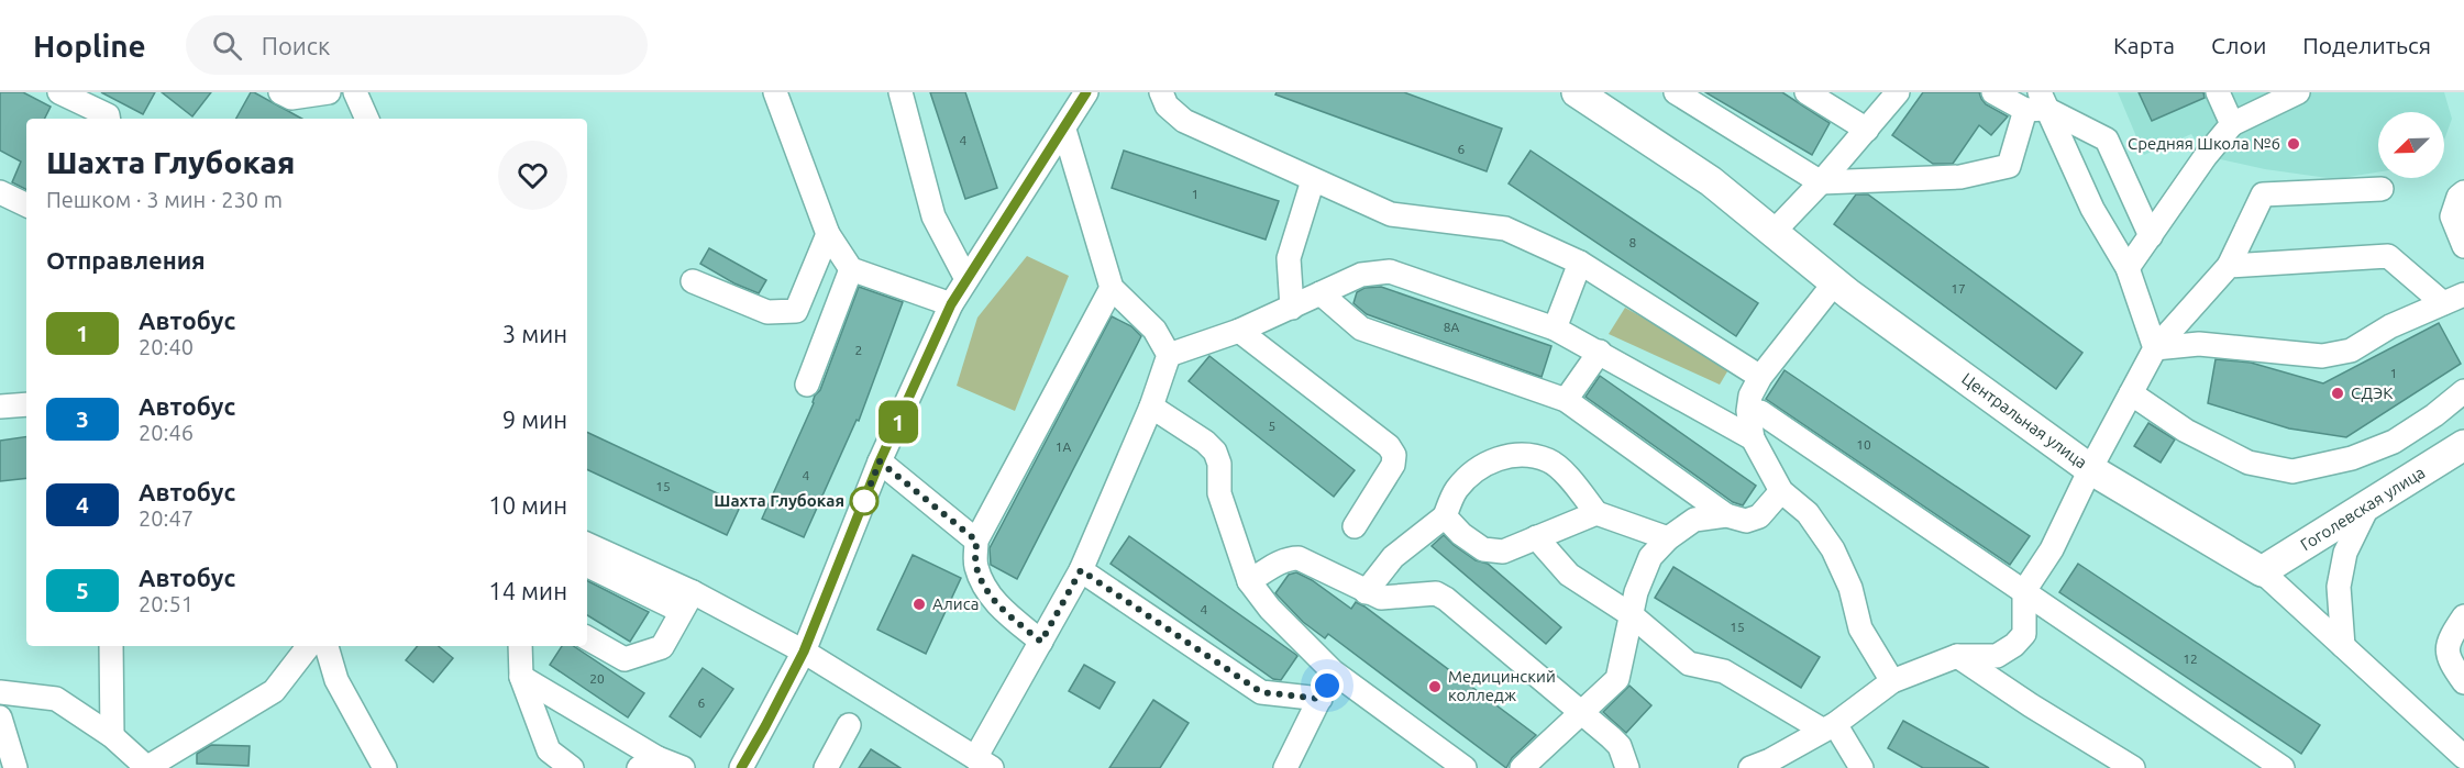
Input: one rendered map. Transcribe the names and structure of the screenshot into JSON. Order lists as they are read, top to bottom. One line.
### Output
{"streets":{"main road":["Центральная улица","Гоголевская улица"]},"crossings":[["Центральная улица","Гоголевская улица"]],"places":["Средняя Школа №6","СДЭК","Шахта Глубокая","Алиса","Медицинский колледж"],"lines":["bus line 1"],"house_numbers":["4","6","1","8","17","8А","2","1","5","10","1А","4","15","4","15","12","20","6"],"north":"bottom left","page":{"header":"Hopline","search":"Поиск","nav":["Карта","Слои","Поделиться"],"on_map":"1","heading":[["Шахта Глубокая","Пешком · 3 мин · 230 m"],"Отправления"],"list":[{"mark":"1","name":"Автобус","note":"20:40","value":"3 мин"},{"mark":"3","name":"Автобус","note":"20:46","value":"9 мин"},{"mark":"4","name":"Автобус","note":"20:47","value":"10 мин"},{"mark":"5","name":"Автобус","note":"20:51","value":"14 мин"}]}}
